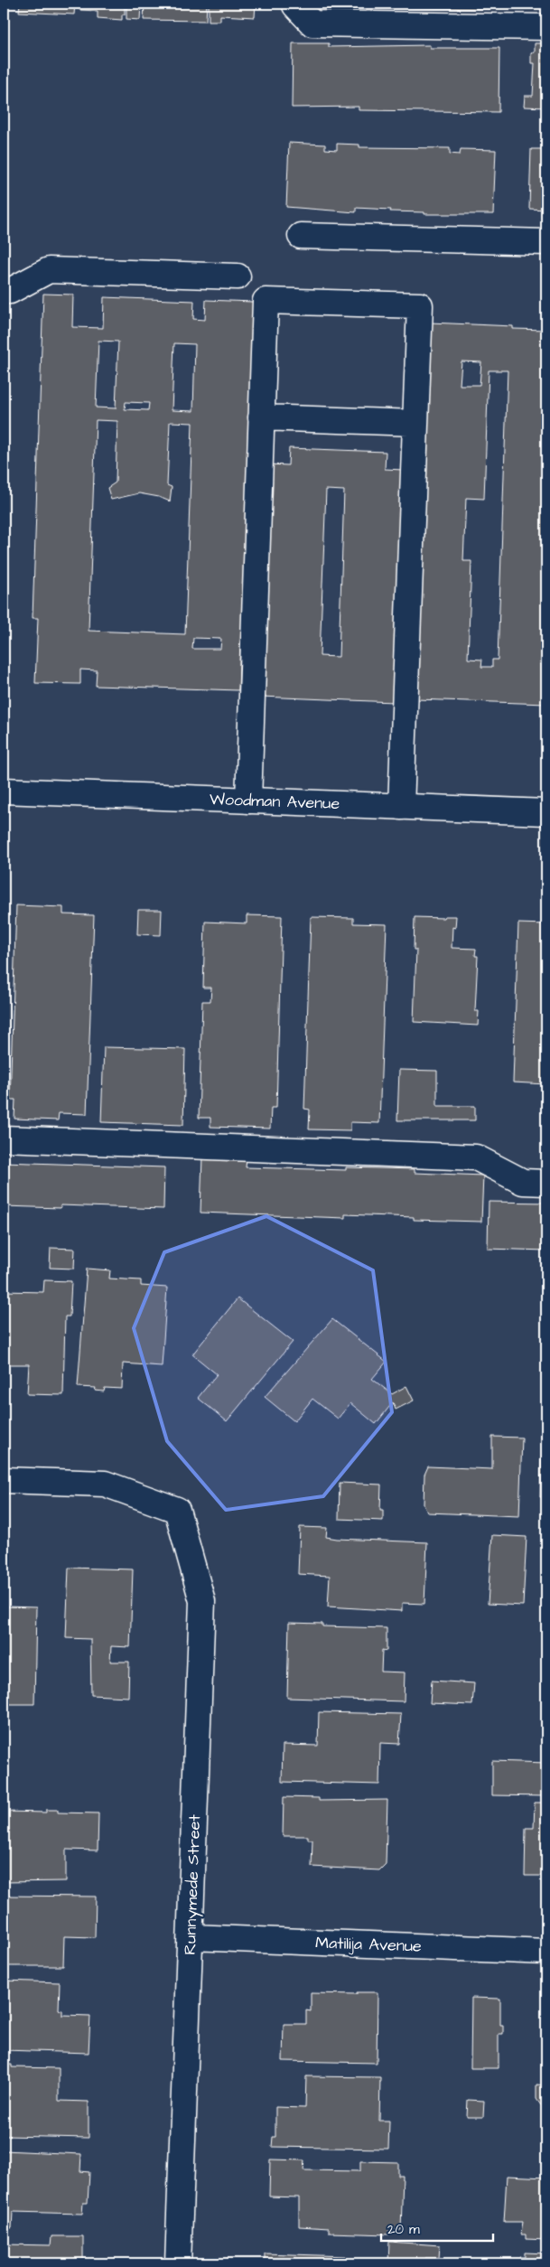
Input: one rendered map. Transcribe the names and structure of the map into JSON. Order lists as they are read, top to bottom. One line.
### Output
{"streets":{"street":["Woodman Avenue","Runnymede Street","Matilija Avenue"]},"crossings":[["Runnymede Street","Matilija Avenue"]],"scale_bar":"20 m"}
